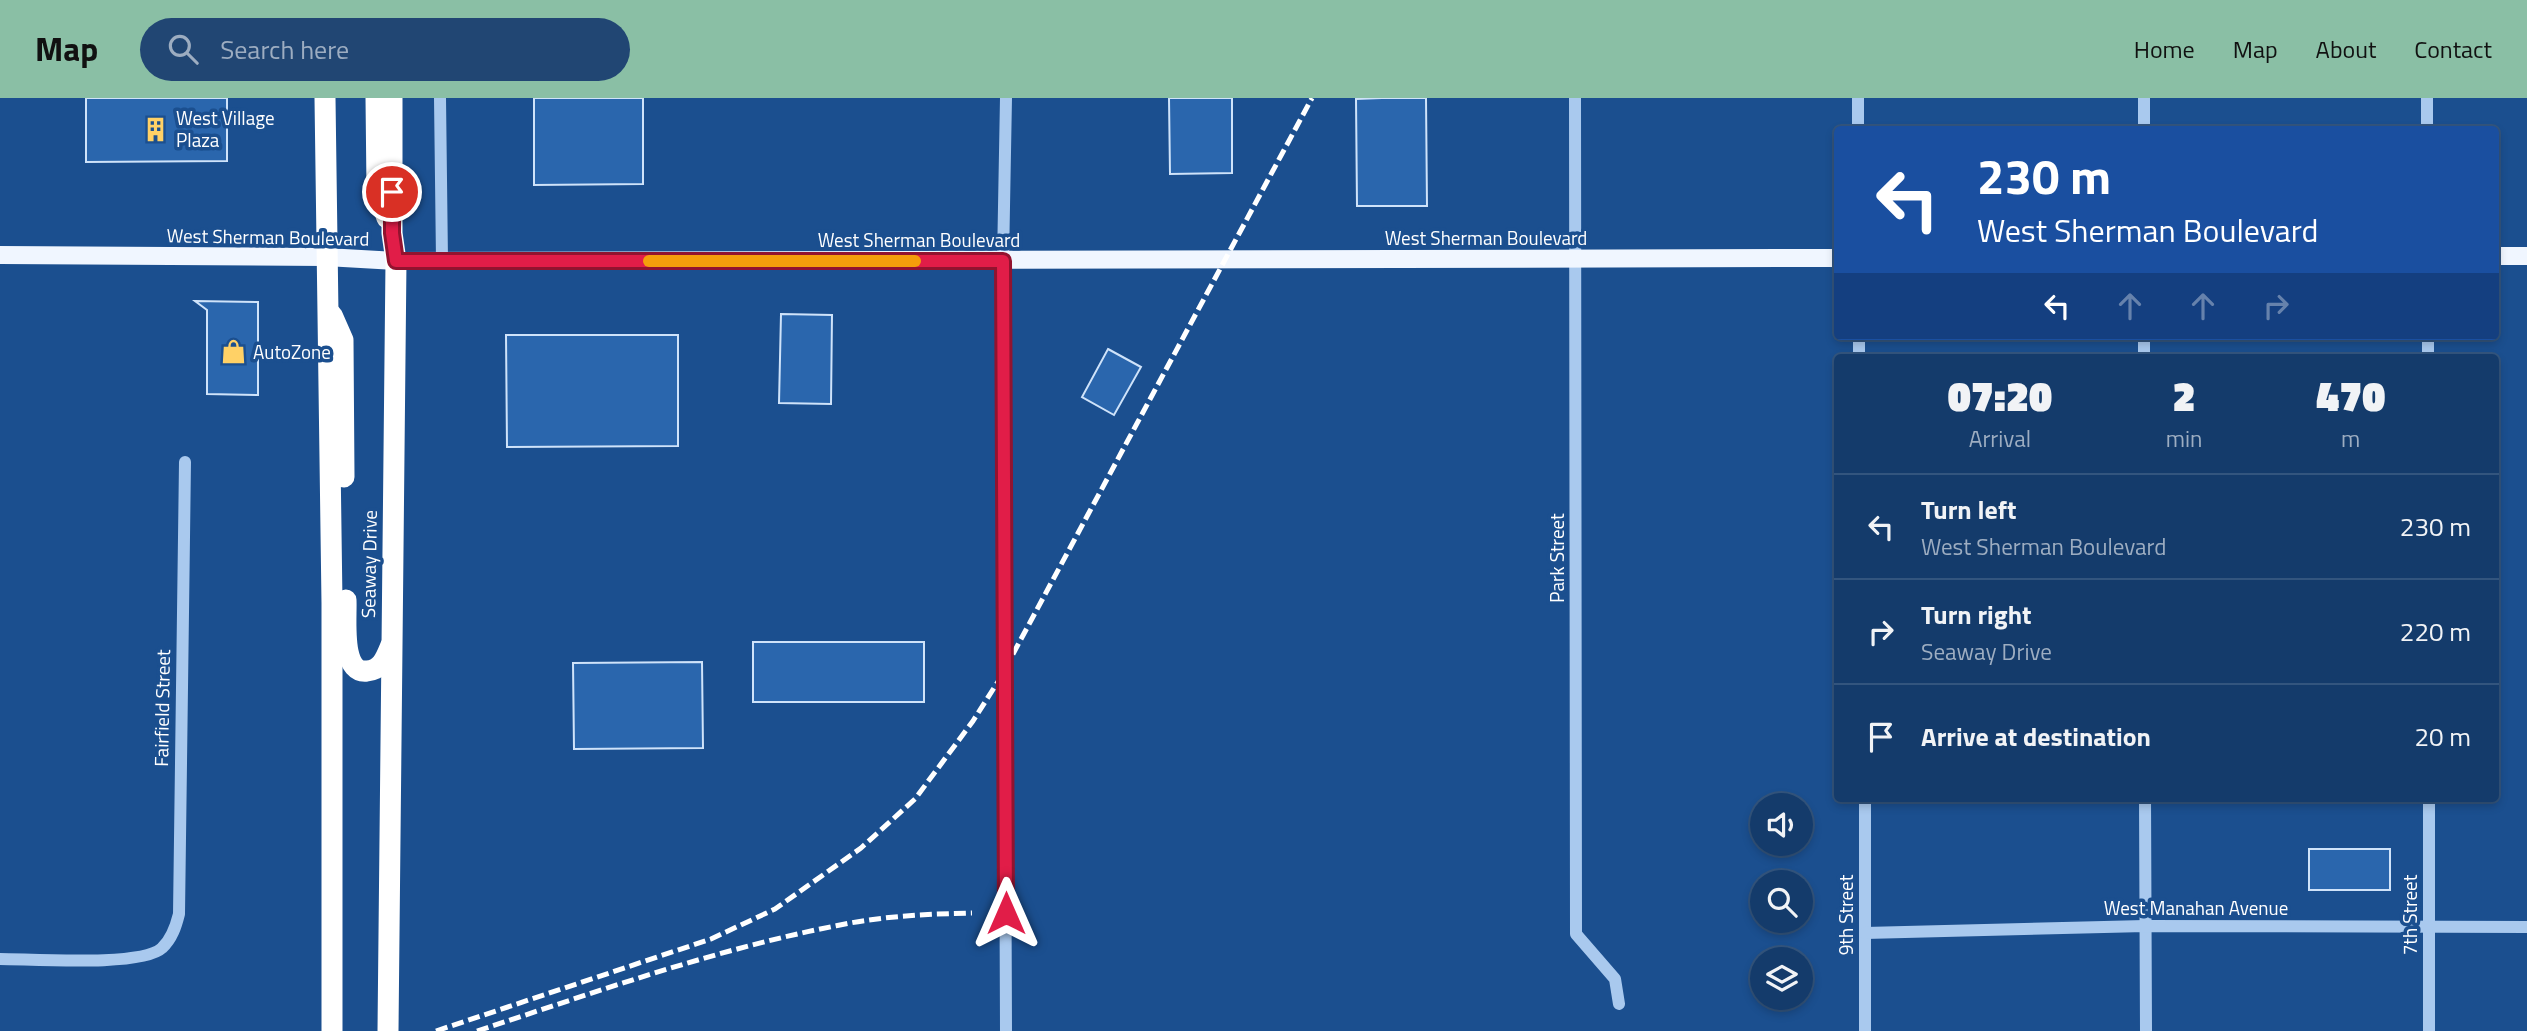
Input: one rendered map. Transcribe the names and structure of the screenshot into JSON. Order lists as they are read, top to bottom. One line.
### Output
{"streets":{"highway":["Seaway Drive"],"main road":["West Sherman Boulevard"],"street":["Park Street","Fairfield Street","West Manahan Avenue","9th Street","7th Street"]},"crossings":[["West Sherman Boulevard","Park Street"],["West Sherman Boulevard","Seaway Drive"],["West Manahan Avenue","9th Street"],["West Manahan Avenue","7th Street"]],"places":{"building":["West Village Plaza"],"shop":["AutoZone"]},"page":{"header":"Map","search":"Search here","nav":["Home","Map","About","Contact"],"turn":["230 m","West Sherman Boulevard"],"eta":["07:20","Arrival","2","min","470","m"],"list":[{"name":"Turn left","note":"West Sherman Boulevard","value":"230 m"},{"name":"Turn right","note":"Seaway Drive","value":"220 m"},{"name":"Arrive at destination","value":"20 m"}]}}
